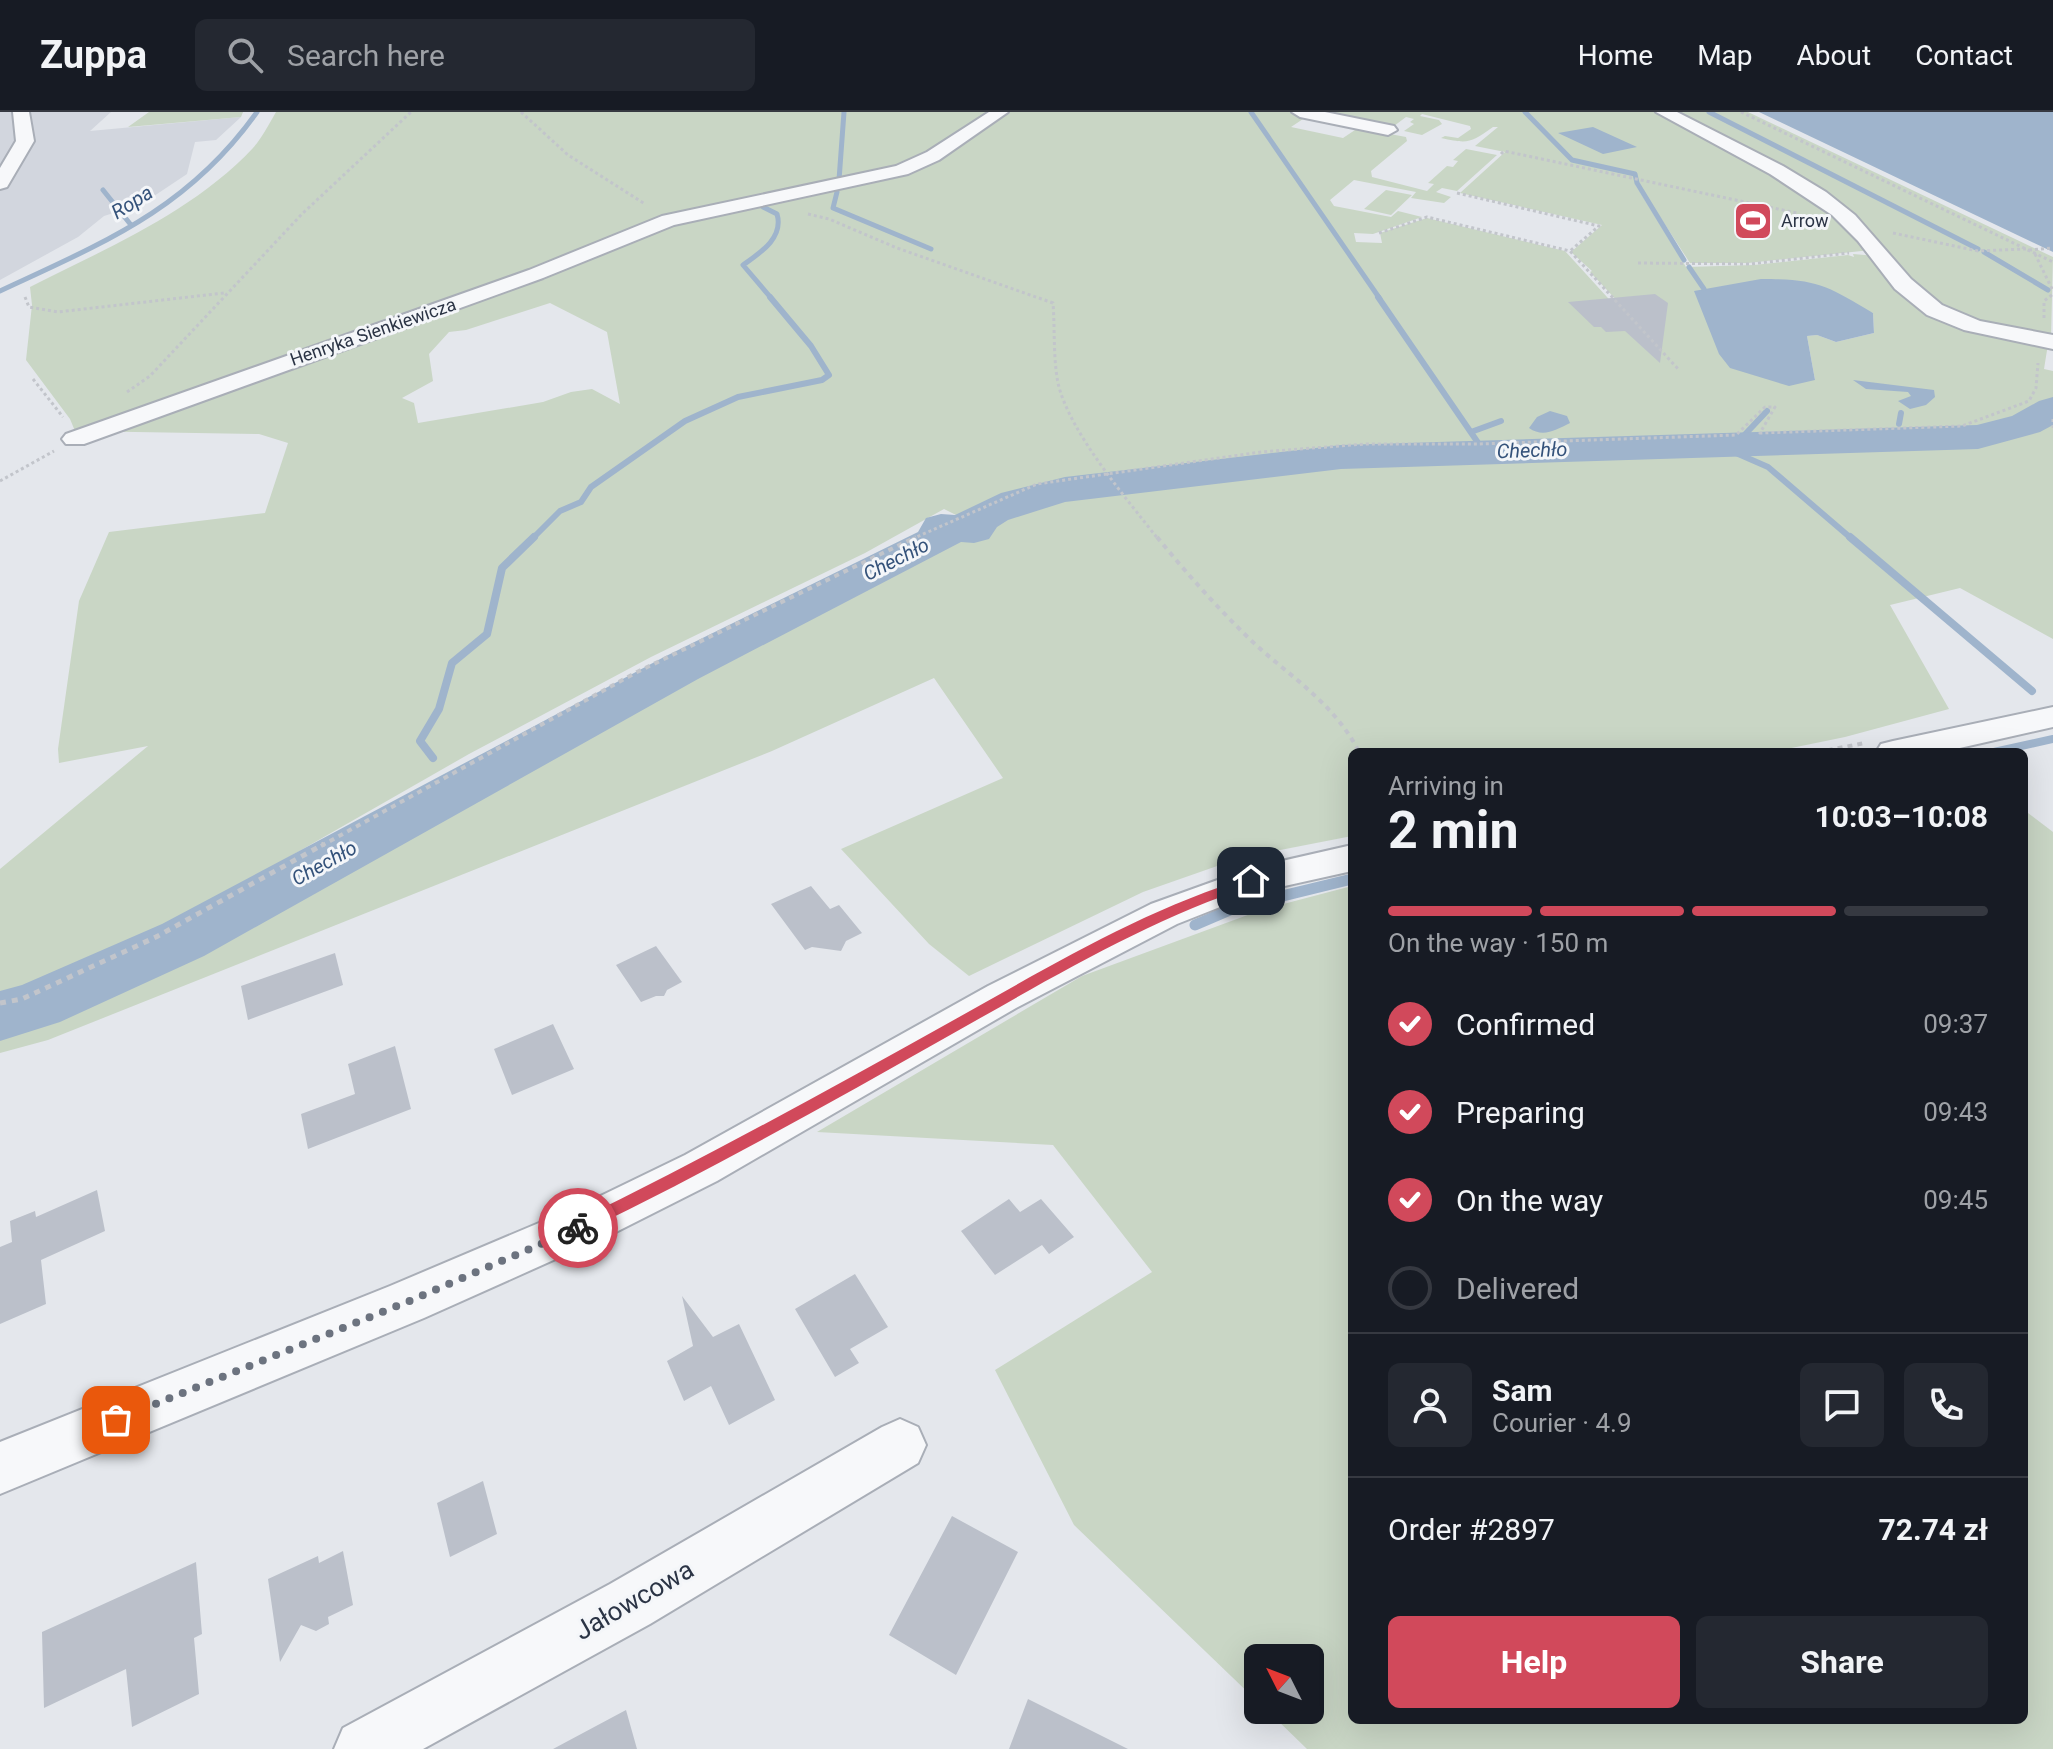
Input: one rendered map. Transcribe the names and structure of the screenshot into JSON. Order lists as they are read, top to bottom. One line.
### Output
{"streets":{"street":["Henryka Sienkiewicza","Jałowcowa"]},"water":["Ropa","Chechło"],"places":{"sports":["Arrow"]},"north":"top left","page":{"header":"Zuppa","search":"Search here","nav":["Home","Map","About","Contact"],"heading":["2 min","Arriving in","10:03–10:08"],"panel":["Sam","Courier · 4.9","Order #2897","72.74 zł"],"bar":"On the way · 150 m","list":[["Confirmed","09:37"],["Preparing","09:43"],["On the way","09:45"],"Delivered"],"buttons":["Help","Share"]}}
